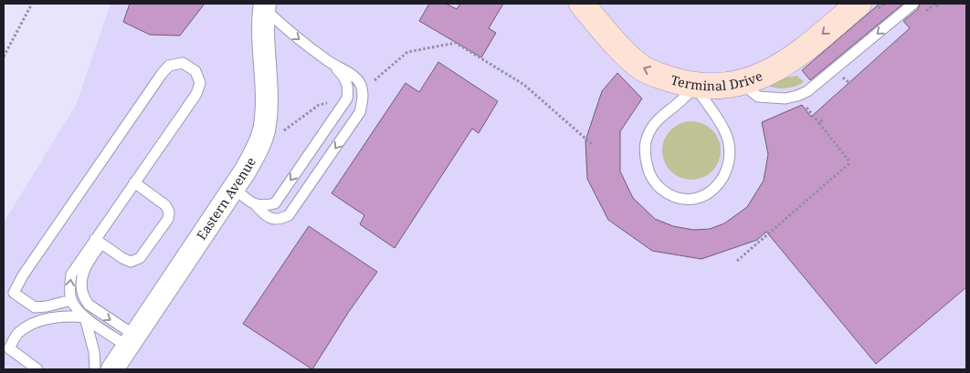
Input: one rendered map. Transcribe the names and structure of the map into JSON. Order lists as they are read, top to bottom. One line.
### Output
{"streets":{"street":["Terminal Drive","Eastern Avenue"]},"one_way":["Terminal Drive"]}
